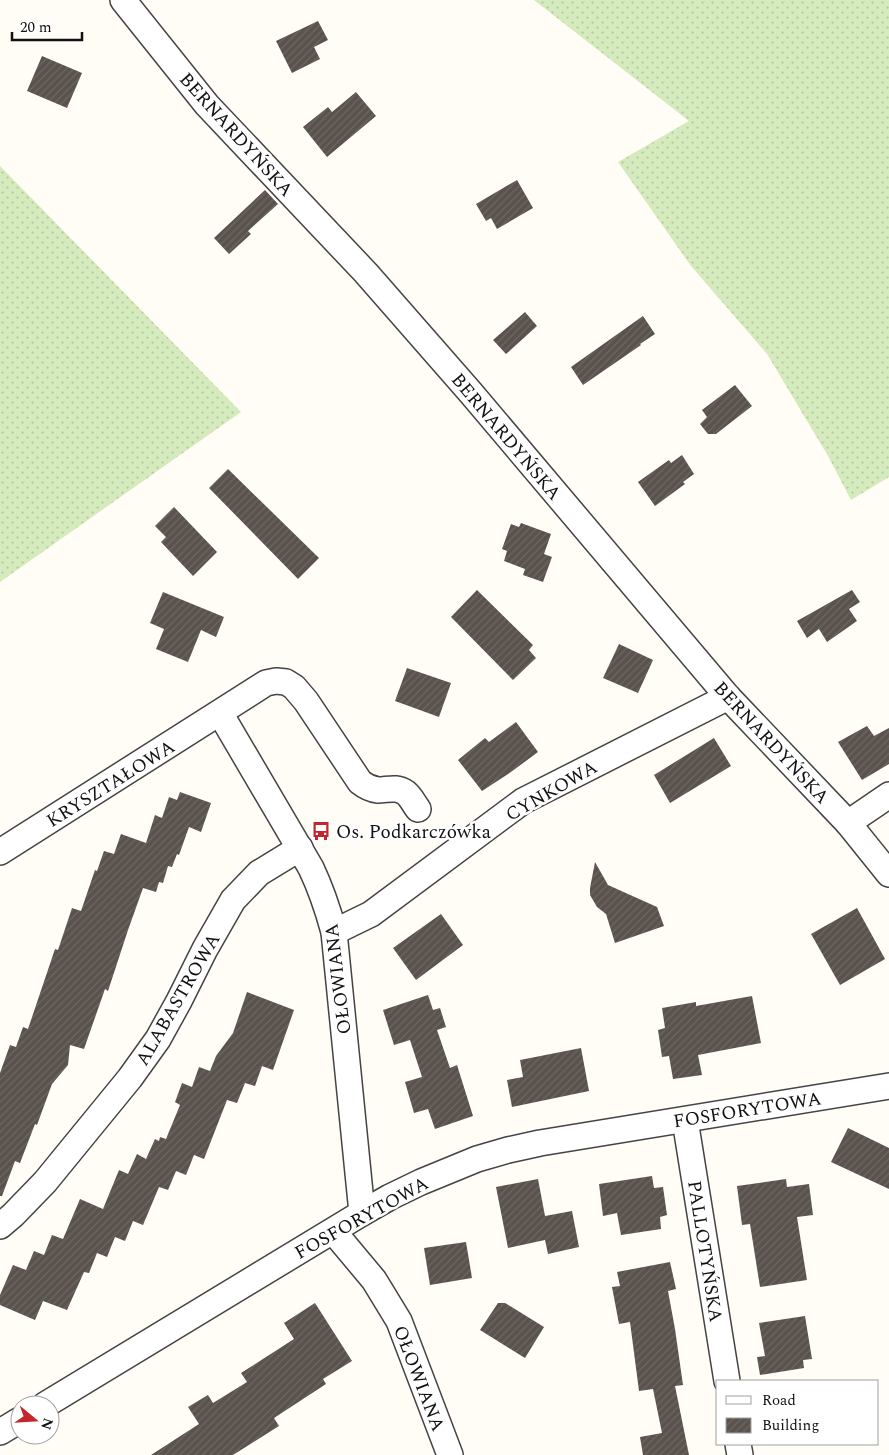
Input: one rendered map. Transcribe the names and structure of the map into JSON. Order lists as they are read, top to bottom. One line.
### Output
{"streets":{"street":["BERNARDYŃSKA","KRYSZTAŁOWA","CYNKOWA","OŁOWIANA","ALABASTROWA","FOSFORYTOWA","PALLOTYŃSKA"]},"crossings":[["BERNARDYŃSKA","CYNKOWA"],["KRYSZTAŁOWA","OŁOWIANA"],["CYNKOWA","OŁOWIANA"],["OŁOWIANA","ALABASTROWA"],["OŁOWIANA","FOSFORYTOWA"],["FOSFORYTOWA","PALLOTYŃSKA"]],"places":{"bus stop":["Os. Podkarczówka"]},"legend":["Road","Building"],"scale_bar":"20 m","north":"right"}
